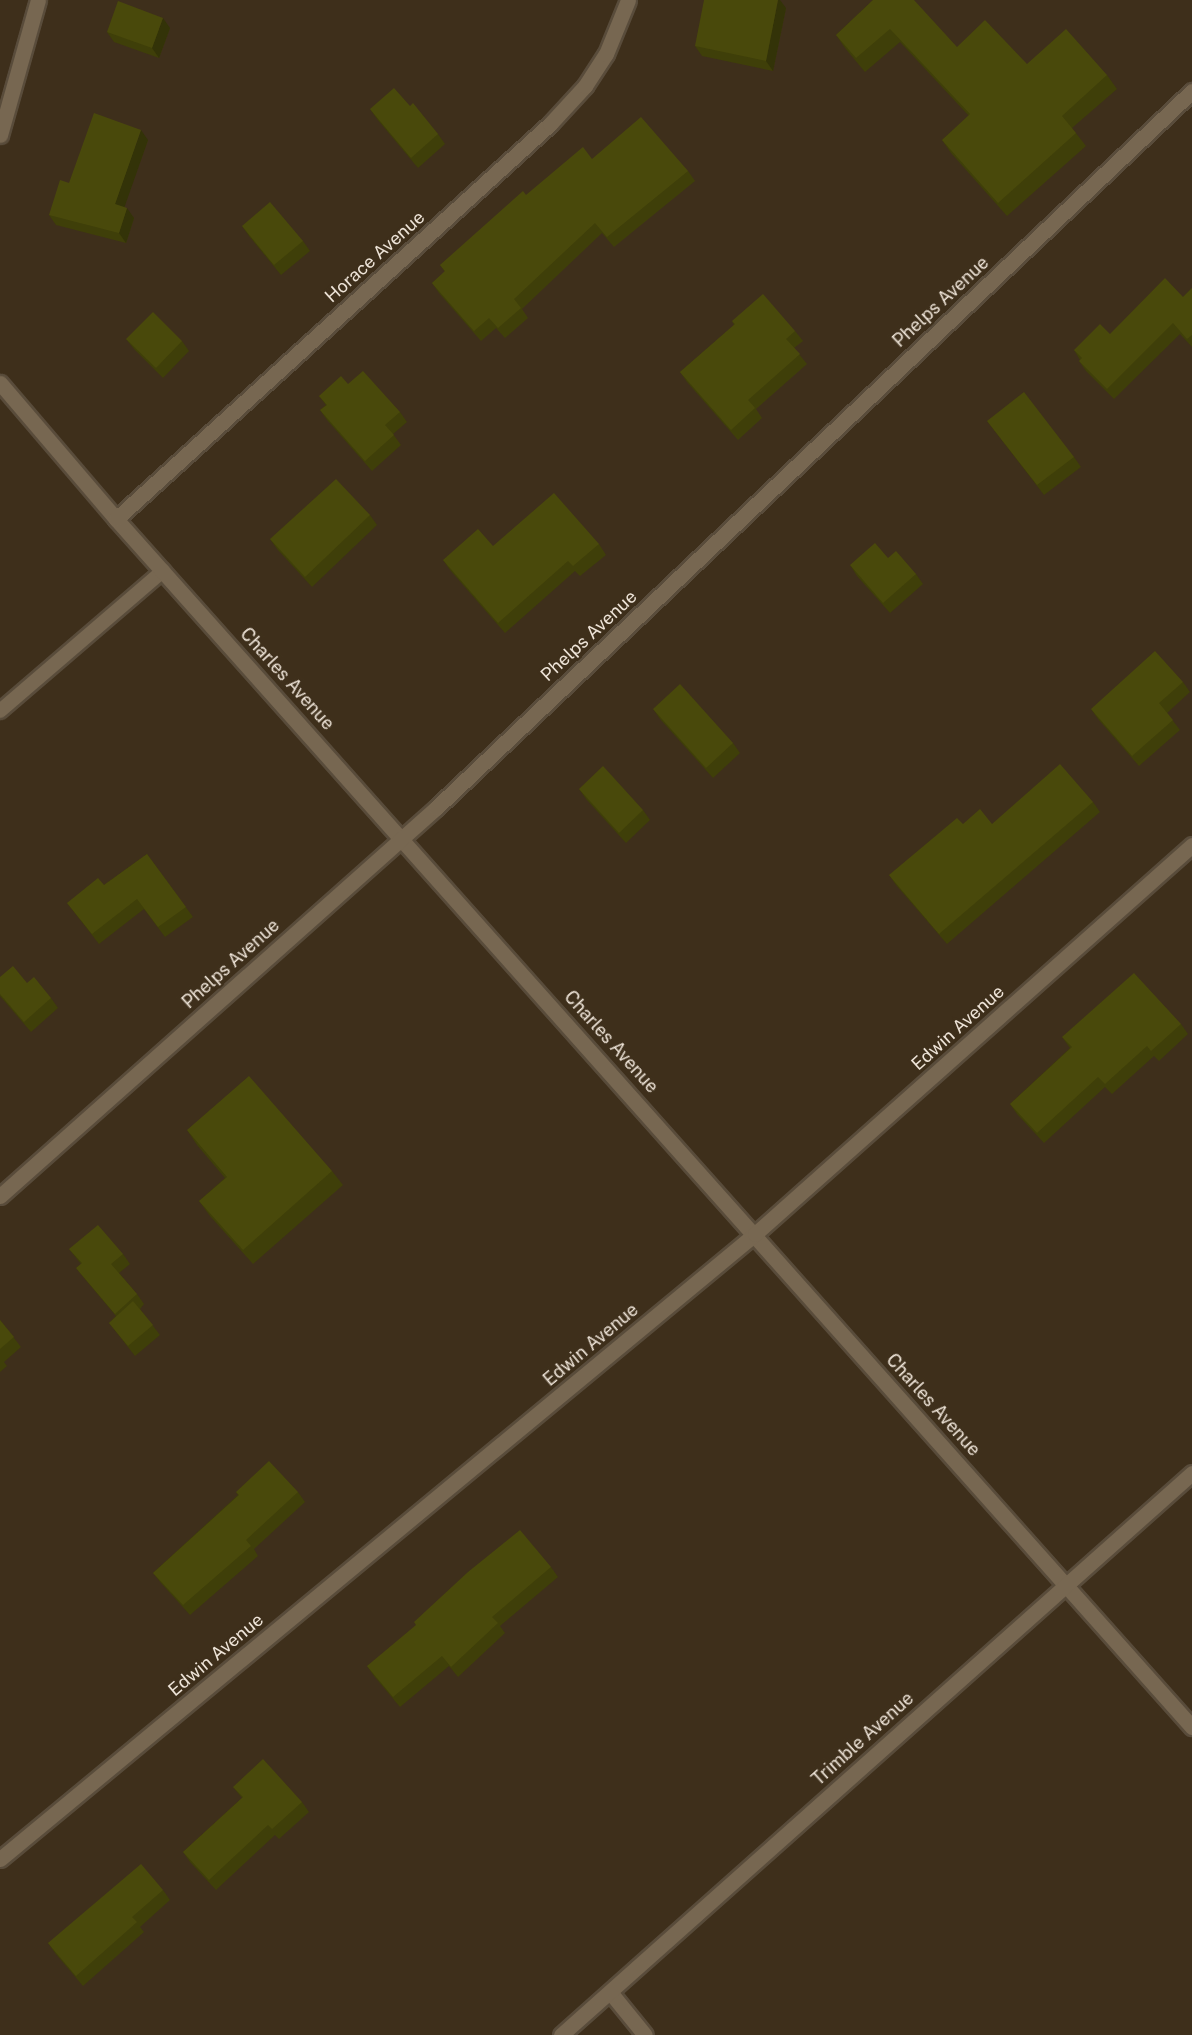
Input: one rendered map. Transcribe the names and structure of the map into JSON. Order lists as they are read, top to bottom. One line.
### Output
{"streets":{"street":["Horace Avenue","Phelps Avenue","Charles Avenue","Edwin Avenue","Trimble Avenue"]},"crossings":[["Horace Avenue","Charles Avenue"],["Phelps Avenue","Charles Avenue"],["Charles Avenue","Edwin Avenue"],["Charles Avenue","Trimble Avenue"]]}
